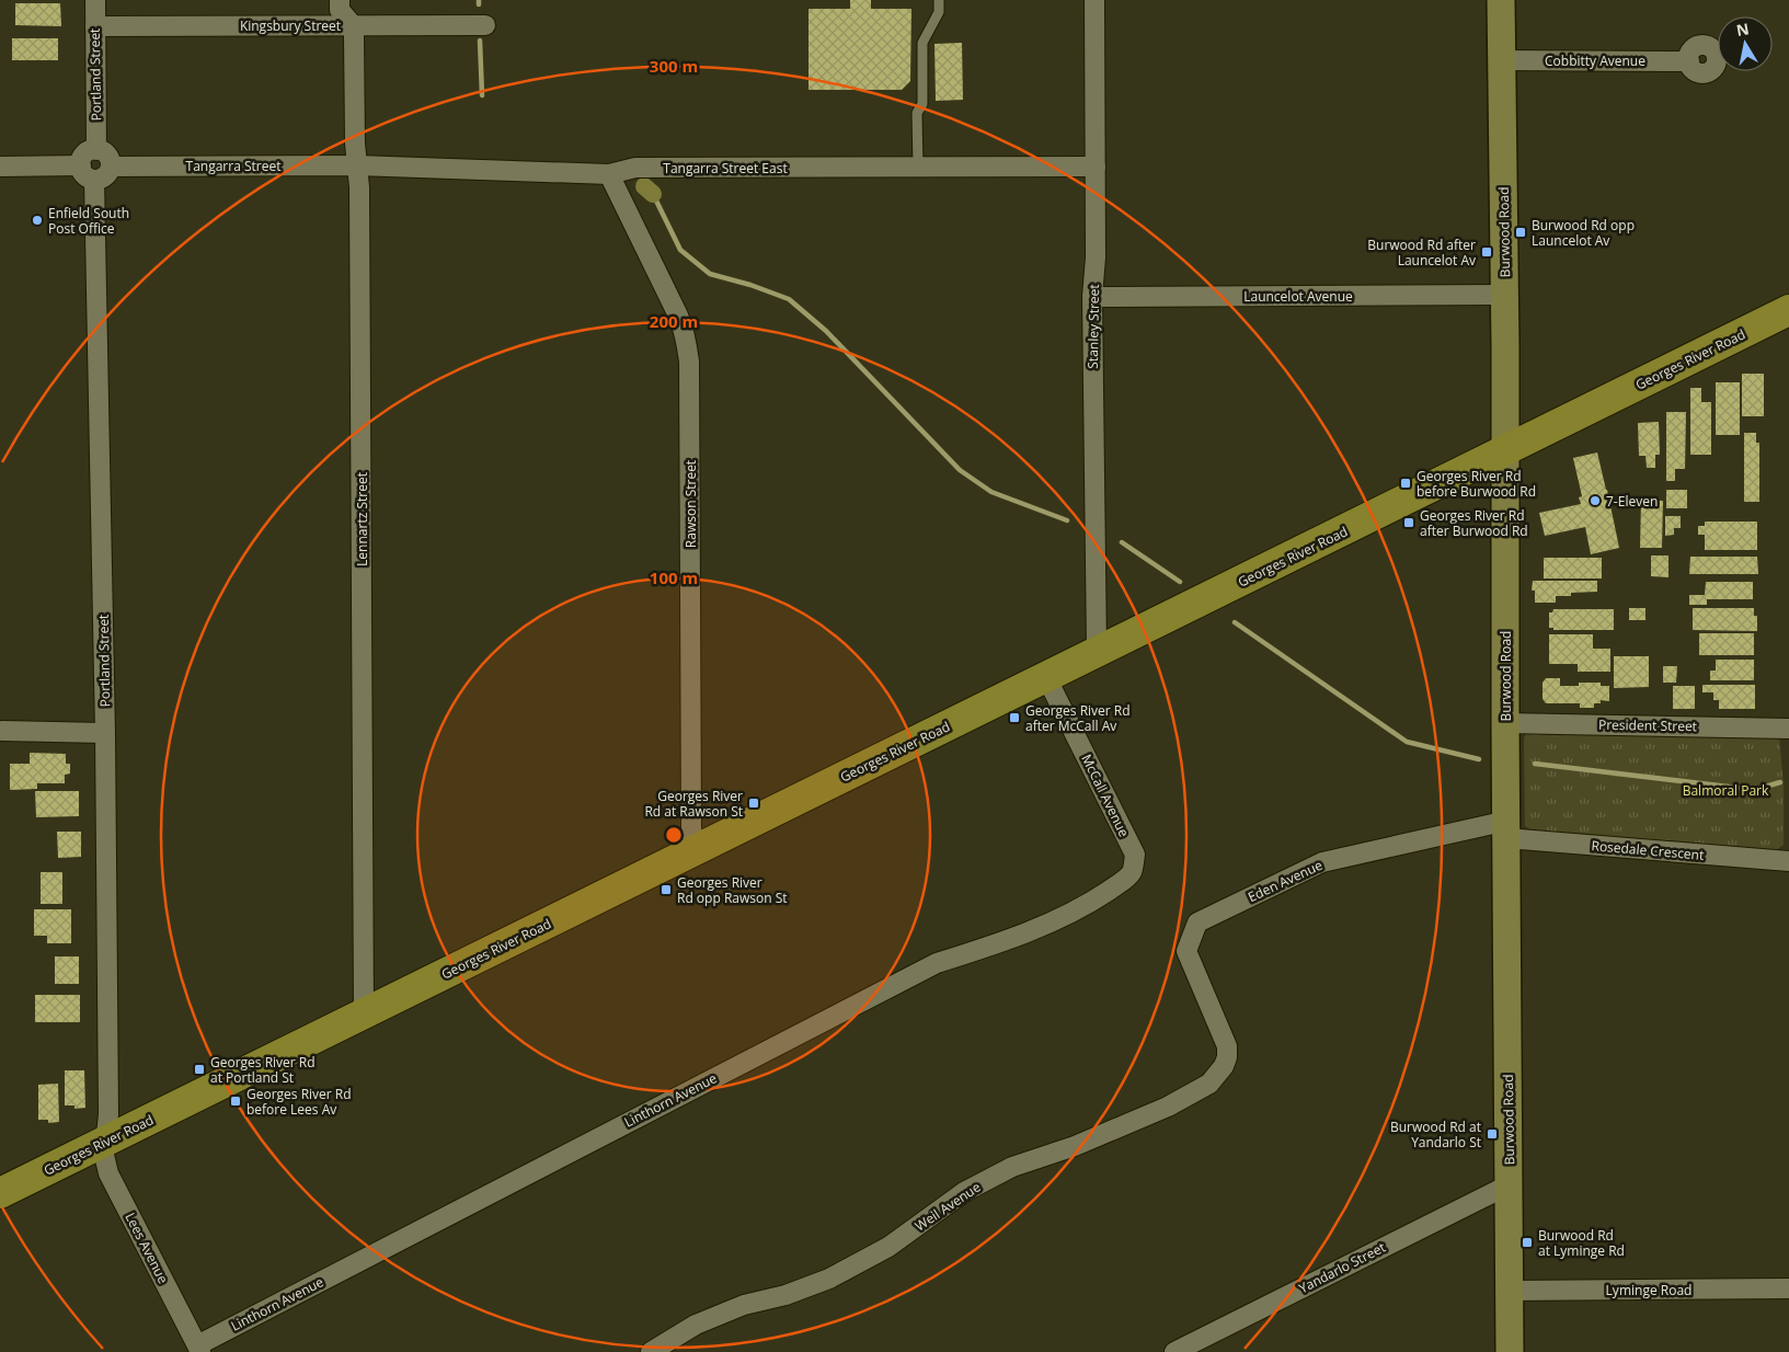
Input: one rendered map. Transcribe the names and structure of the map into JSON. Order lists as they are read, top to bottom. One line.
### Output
{"streets":{"main road":["Burwood Road","Georges River Road"],"street":["Kingsbury Street","Cobbitty Avenue","Portland Street","Tangarra Street","Tangarra Street East","Launcelot Avenue","Stanley Street","Rawson Street","Lennartz Street","President Street","McCall Avenue","Rosedale Crescent","Eden Avenue","Linthorn Avenue","Weil Avenue","Lees Avenue","Yandarlo Street","Lyminge Road"]},"crossings":[["Kingsbury Street","Portland Street"],["Kingsbury Street","Lennartz Street"],["Cobbitty Avenue","Burwood Road"],["Portland Street","Tangarra Street"],["Portland Street","Georges River Road"],["Portland Street","Lees Avenue"],["Tangarra Street","Tangarra Street East"],["Tangarra Street","Lennartz Street"],["Tangarra Street East","Stanley Street"],["Tangarra Street East","Rawson Street"],["Tangarra Street East","Lennartz Street"],["Burwood Road","Launcelot Avenue"],["Burwood Road","Georges River Road"],["Burwood Road","President Street"],["Burwood Road","Rosedale Crescent"],["Burwood Road","Eden Avenue"],["Burwood Road","Yandarlo Street"],["Burwood Road","Lyminge Road"],["Launcelot Avenue","Stanley Street"],["Stanley Street","Georges River Road"],["Georges River Road","Rawson Street"],["Georges River Road","Lennartz Street"],["Georges River Road","McCall Avenue"],["Georges River Road","Lees Avenue"],["McCall Avenue","Linthorn Avenue"],["Rosedale Crescent","Eden Avenue"],["Eden Avenue","Weil Avenue"],["Linthorn Avenue","Lees Avenue"]],"parks":["Balmoral Park"],"places":{"other":["Enfield South Post Office","7-Eleven"],"transit":["Burwood Rd opp Launcelot Av","Burwood Rd after Launcelot Av","Georges River Rd before Burwood Rd","Georges River Rd after Burwood Rd","Georges River Rd after McCall Av","Georges River Rd at Rawson St","Georges River Rd opp Rawson St","Georges River Rd at Portland St","Georges River Rd before Lees Av","Burwood Rd at Yandarlo St","Burwood Rd at Lyminge Rd"]},"north":"top","rings":["300 m","200 m","100 m"]}
